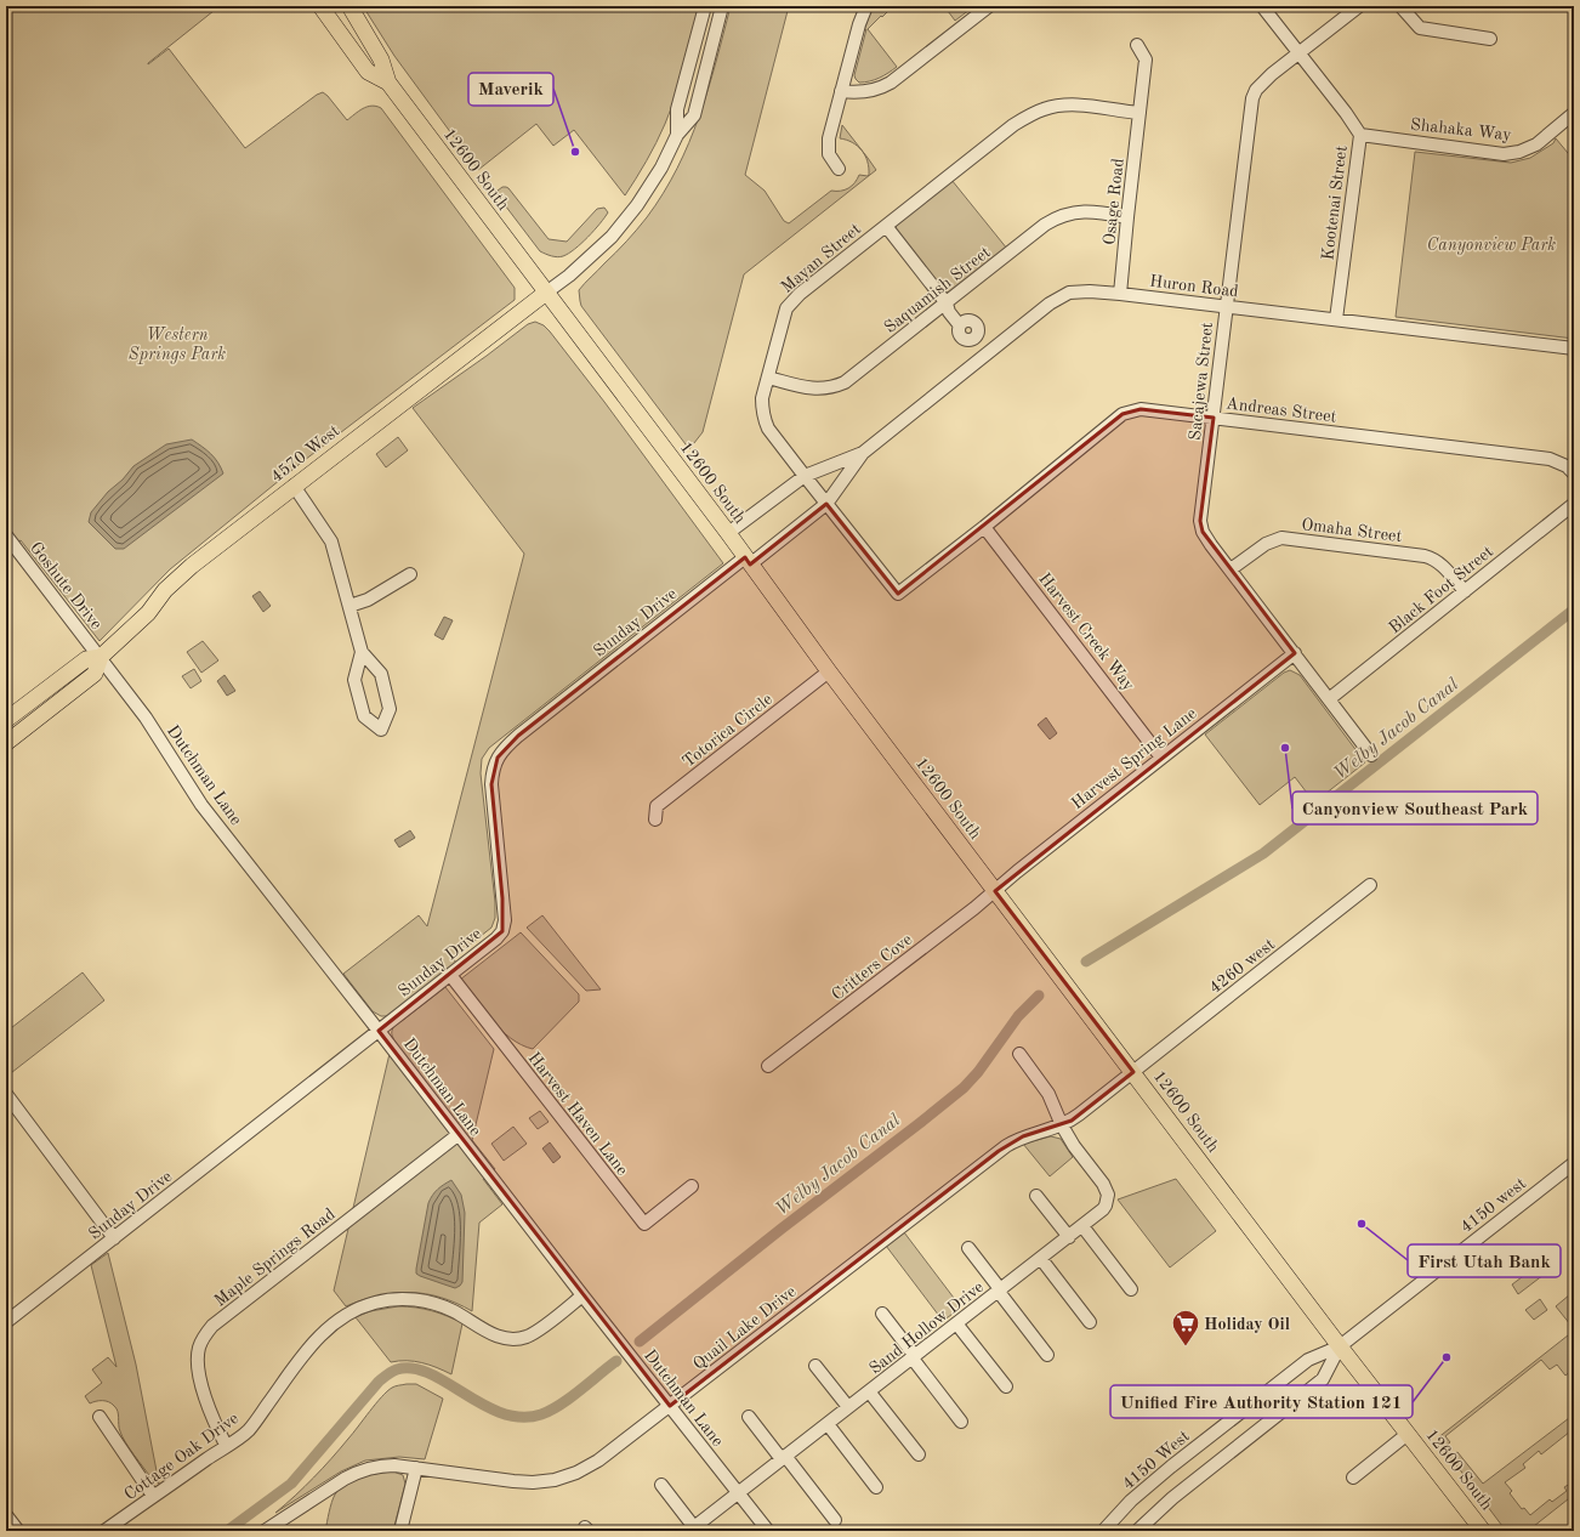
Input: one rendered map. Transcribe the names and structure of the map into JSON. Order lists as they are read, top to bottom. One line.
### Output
{"streets":{"main road":["12600 South","4570 West"],"street":["Shahaka Way","Osage Road","Kootenai Street","Mayan Street","Huron Road","Saquamish Street","Sacajewa Street","Andreas Street","Omaha Street","Goshute Drive","Black Foot Street","Sunday Drive","Harvest Creek Way","Totorica Circle","Harvest Spring Lane","Dutchman Lane","4260 west","Critters Cove","Harvest Haven Lane","4150 west","Maple Springs Road","Quail Lake Drive","Sand Hollow Drive","Cottage Oak Drive","4150 West"]},"crossings":[["Shahaka Way","Kootenai Street"],["12600 South","Huron Road"],["12600 South","4570 West"],["12600 South","Sunday Drive"],["12600 South","Totorica Circle"],["12600 South","Harvest Spring Lane"],["12600 South","4260 west"],["12600 South","Critters Cove"],["12600 South","4150 west"],["12600 South","Quail Lake Drive"],["12600 South","4150 West"],["Osage Road","Mayan Street"],["Osage Road","Huron Road"],["Osage Road","Saquamish Street"],["Kootenai Street","Huron Road"],["Kootenai Street","Sacajewa Street"],["Mayan Street","Huron Road"],["Mayan Street","Saquamish Street"],["Mayan Street","Andreas Street"],["Huron Road","Sacajewa Street"],["Huron Road","Sunday Drive"],["Sacajewa Street","Andreas Street"],["Sacajewa Street","Omaha Street"],["Sacajewa Street","Black Foot Street"],["Sacajewa Street","Harvest Spring Lane"],["Andreas Street","Harvest Creek Way"],["4570 West","Goshute Drive"],["4570 West","Dutchman Lane"],["Omaha Street","Black Foot Street"],["Goshute Drive","Dutchman Lane"],["Sunday Drive","Dutchman Lane"],["Sunday Drive","Harvest Haven Lane"],["Harvest Creek Way","Harvest Spring Lane"],["Harvest Spring Lane","Critters Cove"],["Dutchman Lane","Maple Springs Road"],["Dutchman Lane","Quail Lake Drive"],["Dutchman Lane","Sand Hollow Drive"],["Dutchman Lane","Cottage Oak Drive"],["4260 west","Quail Lake Drive"],["4150 west","4150 West"],["Maple Springs Road","Cottage Oak Drive"],["Quail Lake Drive","Sand Hollow Drive"]],"water":["Welby Jacob Canal"],"parks":["Canyonview Park","Western Springs Park"],"places":{"other":["Maverik","Canyonview Southeast Park","First Utah Bank","Unified Fire Authority Station 121"],"supermarket":["Holiday Oil"]}}
